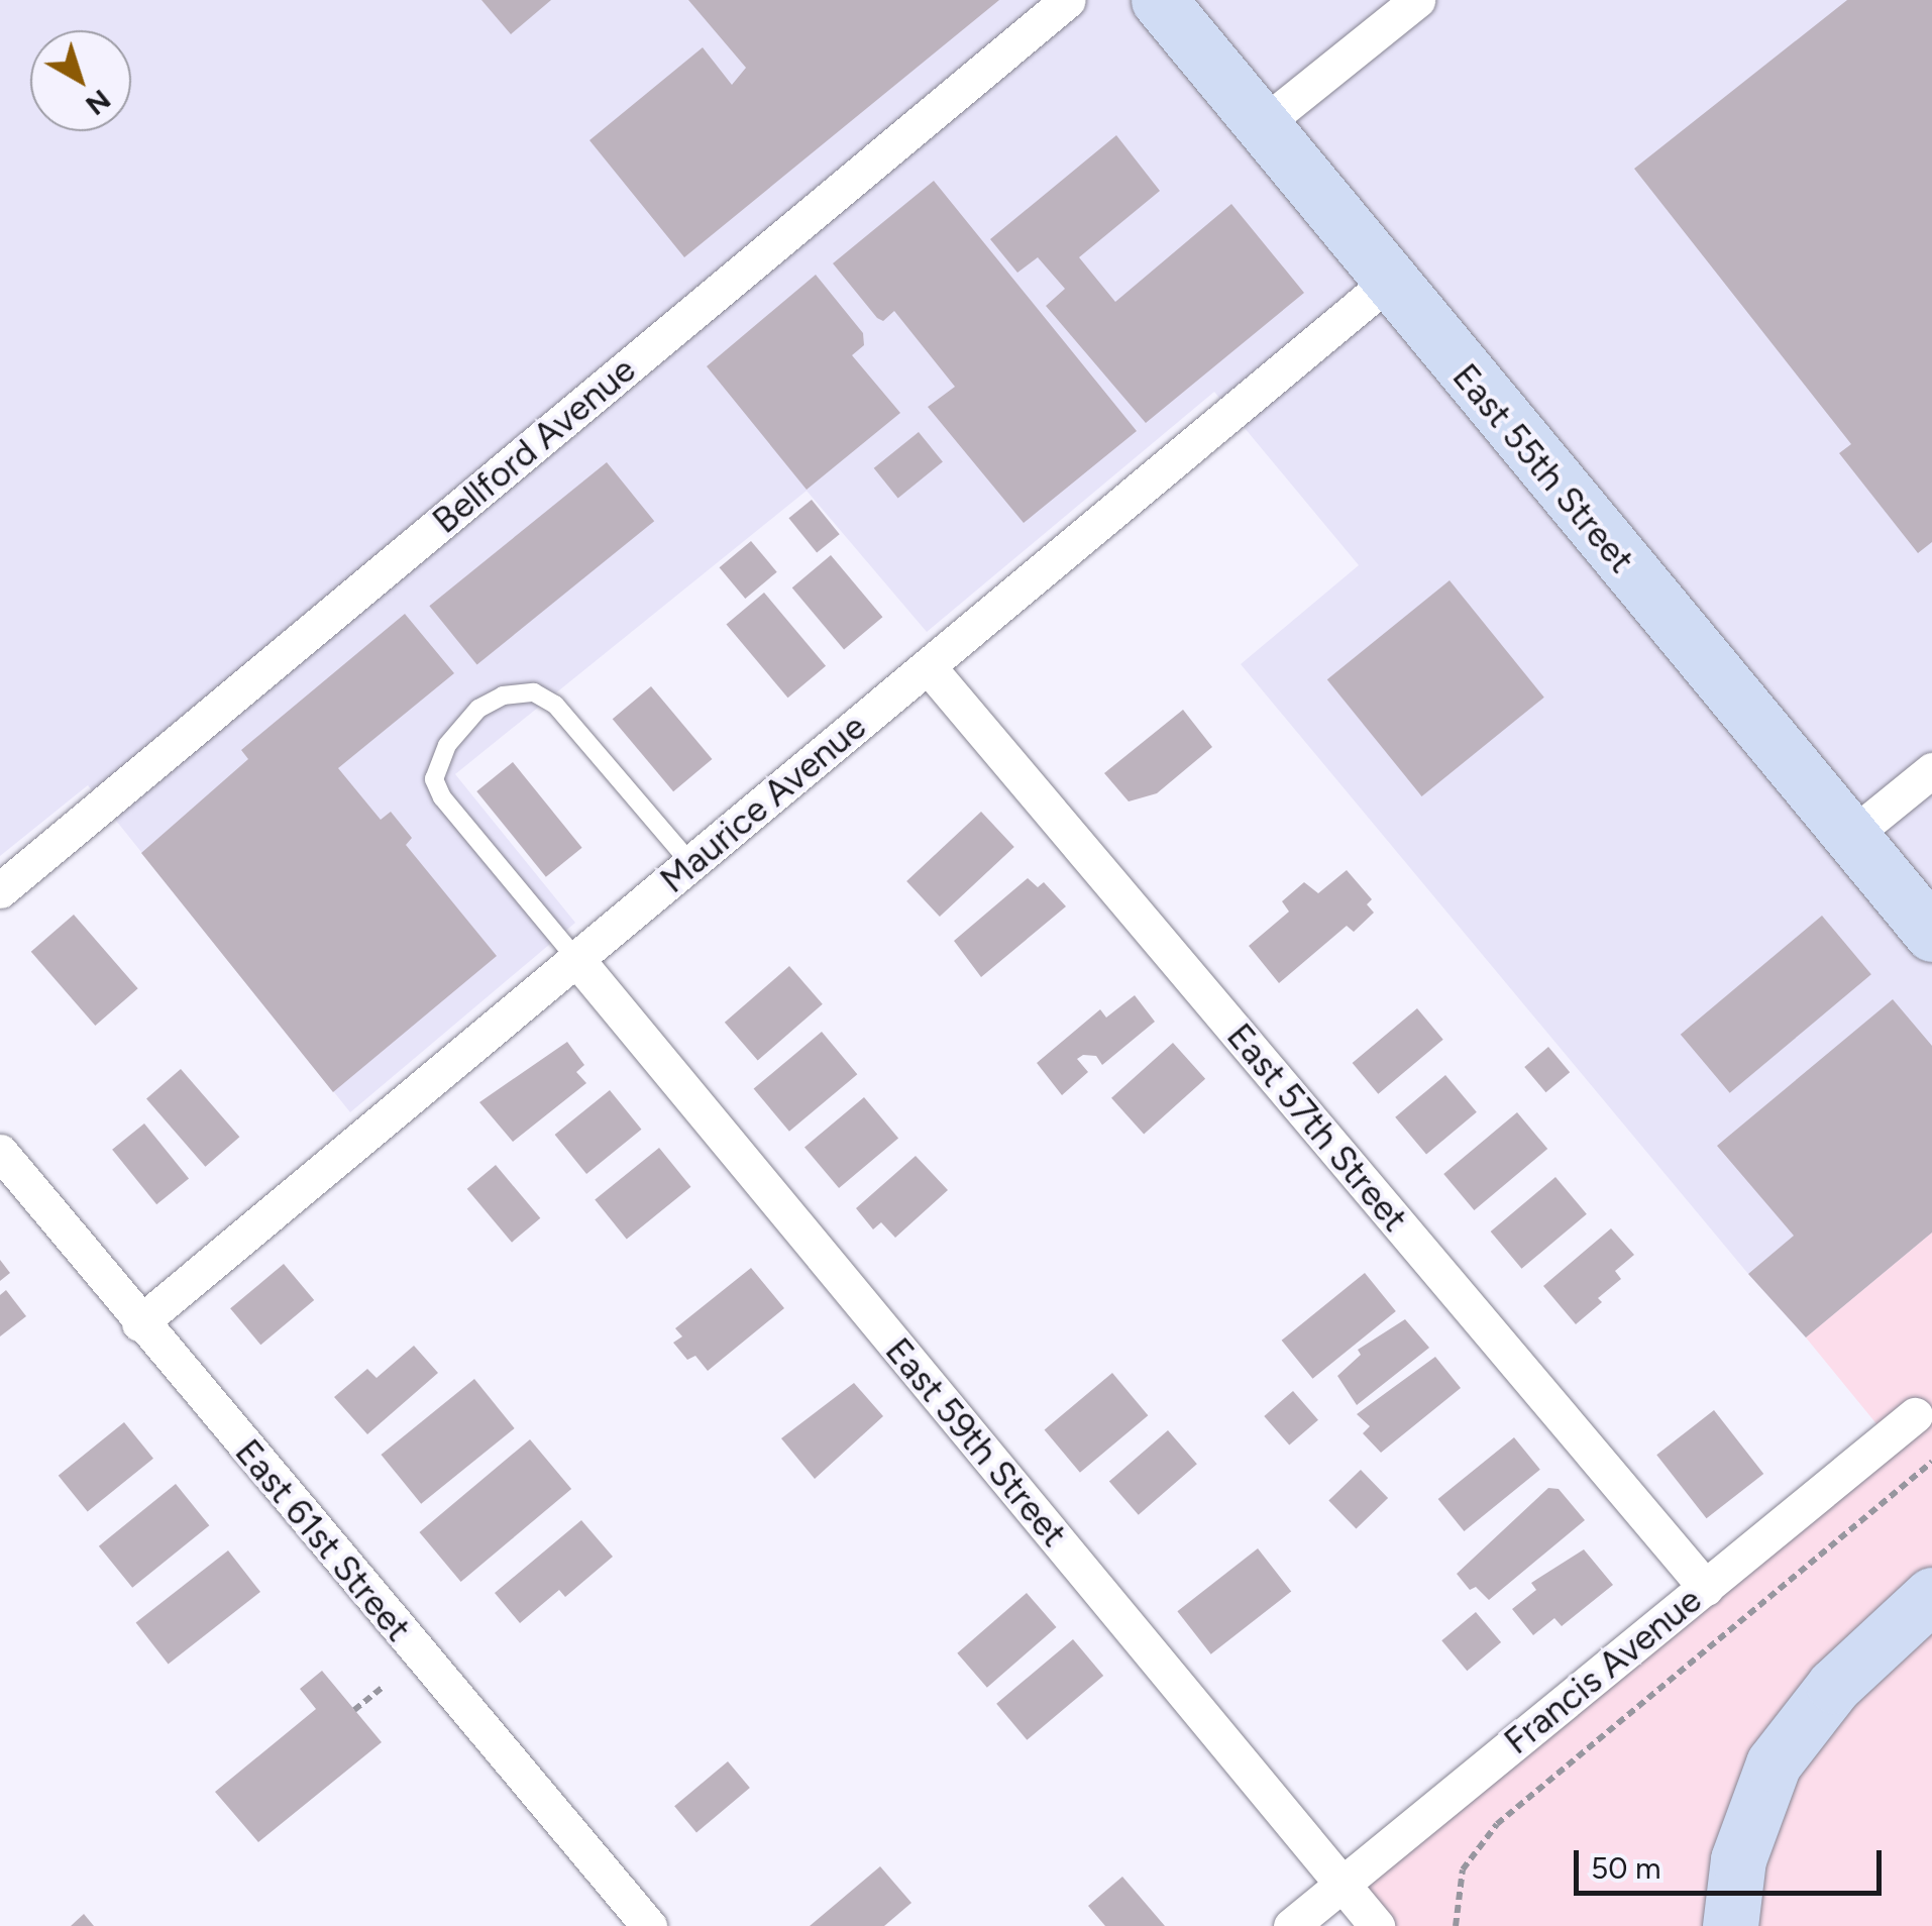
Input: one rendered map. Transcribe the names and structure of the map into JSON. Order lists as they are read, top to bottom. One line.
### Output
{"streets":{"main road":["East 55th Street"],"street":["Bellford Avenue","Maurice Avenue","East 57th Street","East 59th Street","East 61st Street","Francis Avenue"]},"crossings":[["East 55th Street","Maurice Avenue"],["Maurice Avenue","East 57th Street"],["Maurice Avenue","East 59th Street"],["Maurice Avenue","East 61st Street"],["East 57th Street","Francis Avenue"],["East 59th Street","Francis Avenue"]],"scale_bar":"50 m","north":"bottom right"}
